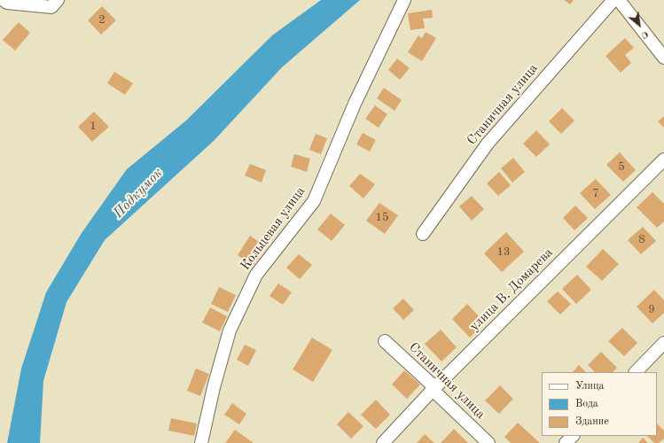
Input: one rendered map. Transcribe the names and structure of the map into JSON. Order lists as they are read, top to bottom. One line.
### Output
{"streets":{"street":["Станичная улица","Кольцевая улица","улица В. Домарева"]},"crossings":[["Станичная улица","улица В. Домарева"]],"water":["Подкумок"],"house_numbers":["2","1","5","7","15","8","13","9"],"legend":["Улица","Вода","Здание"],"north":"bottom right"}
